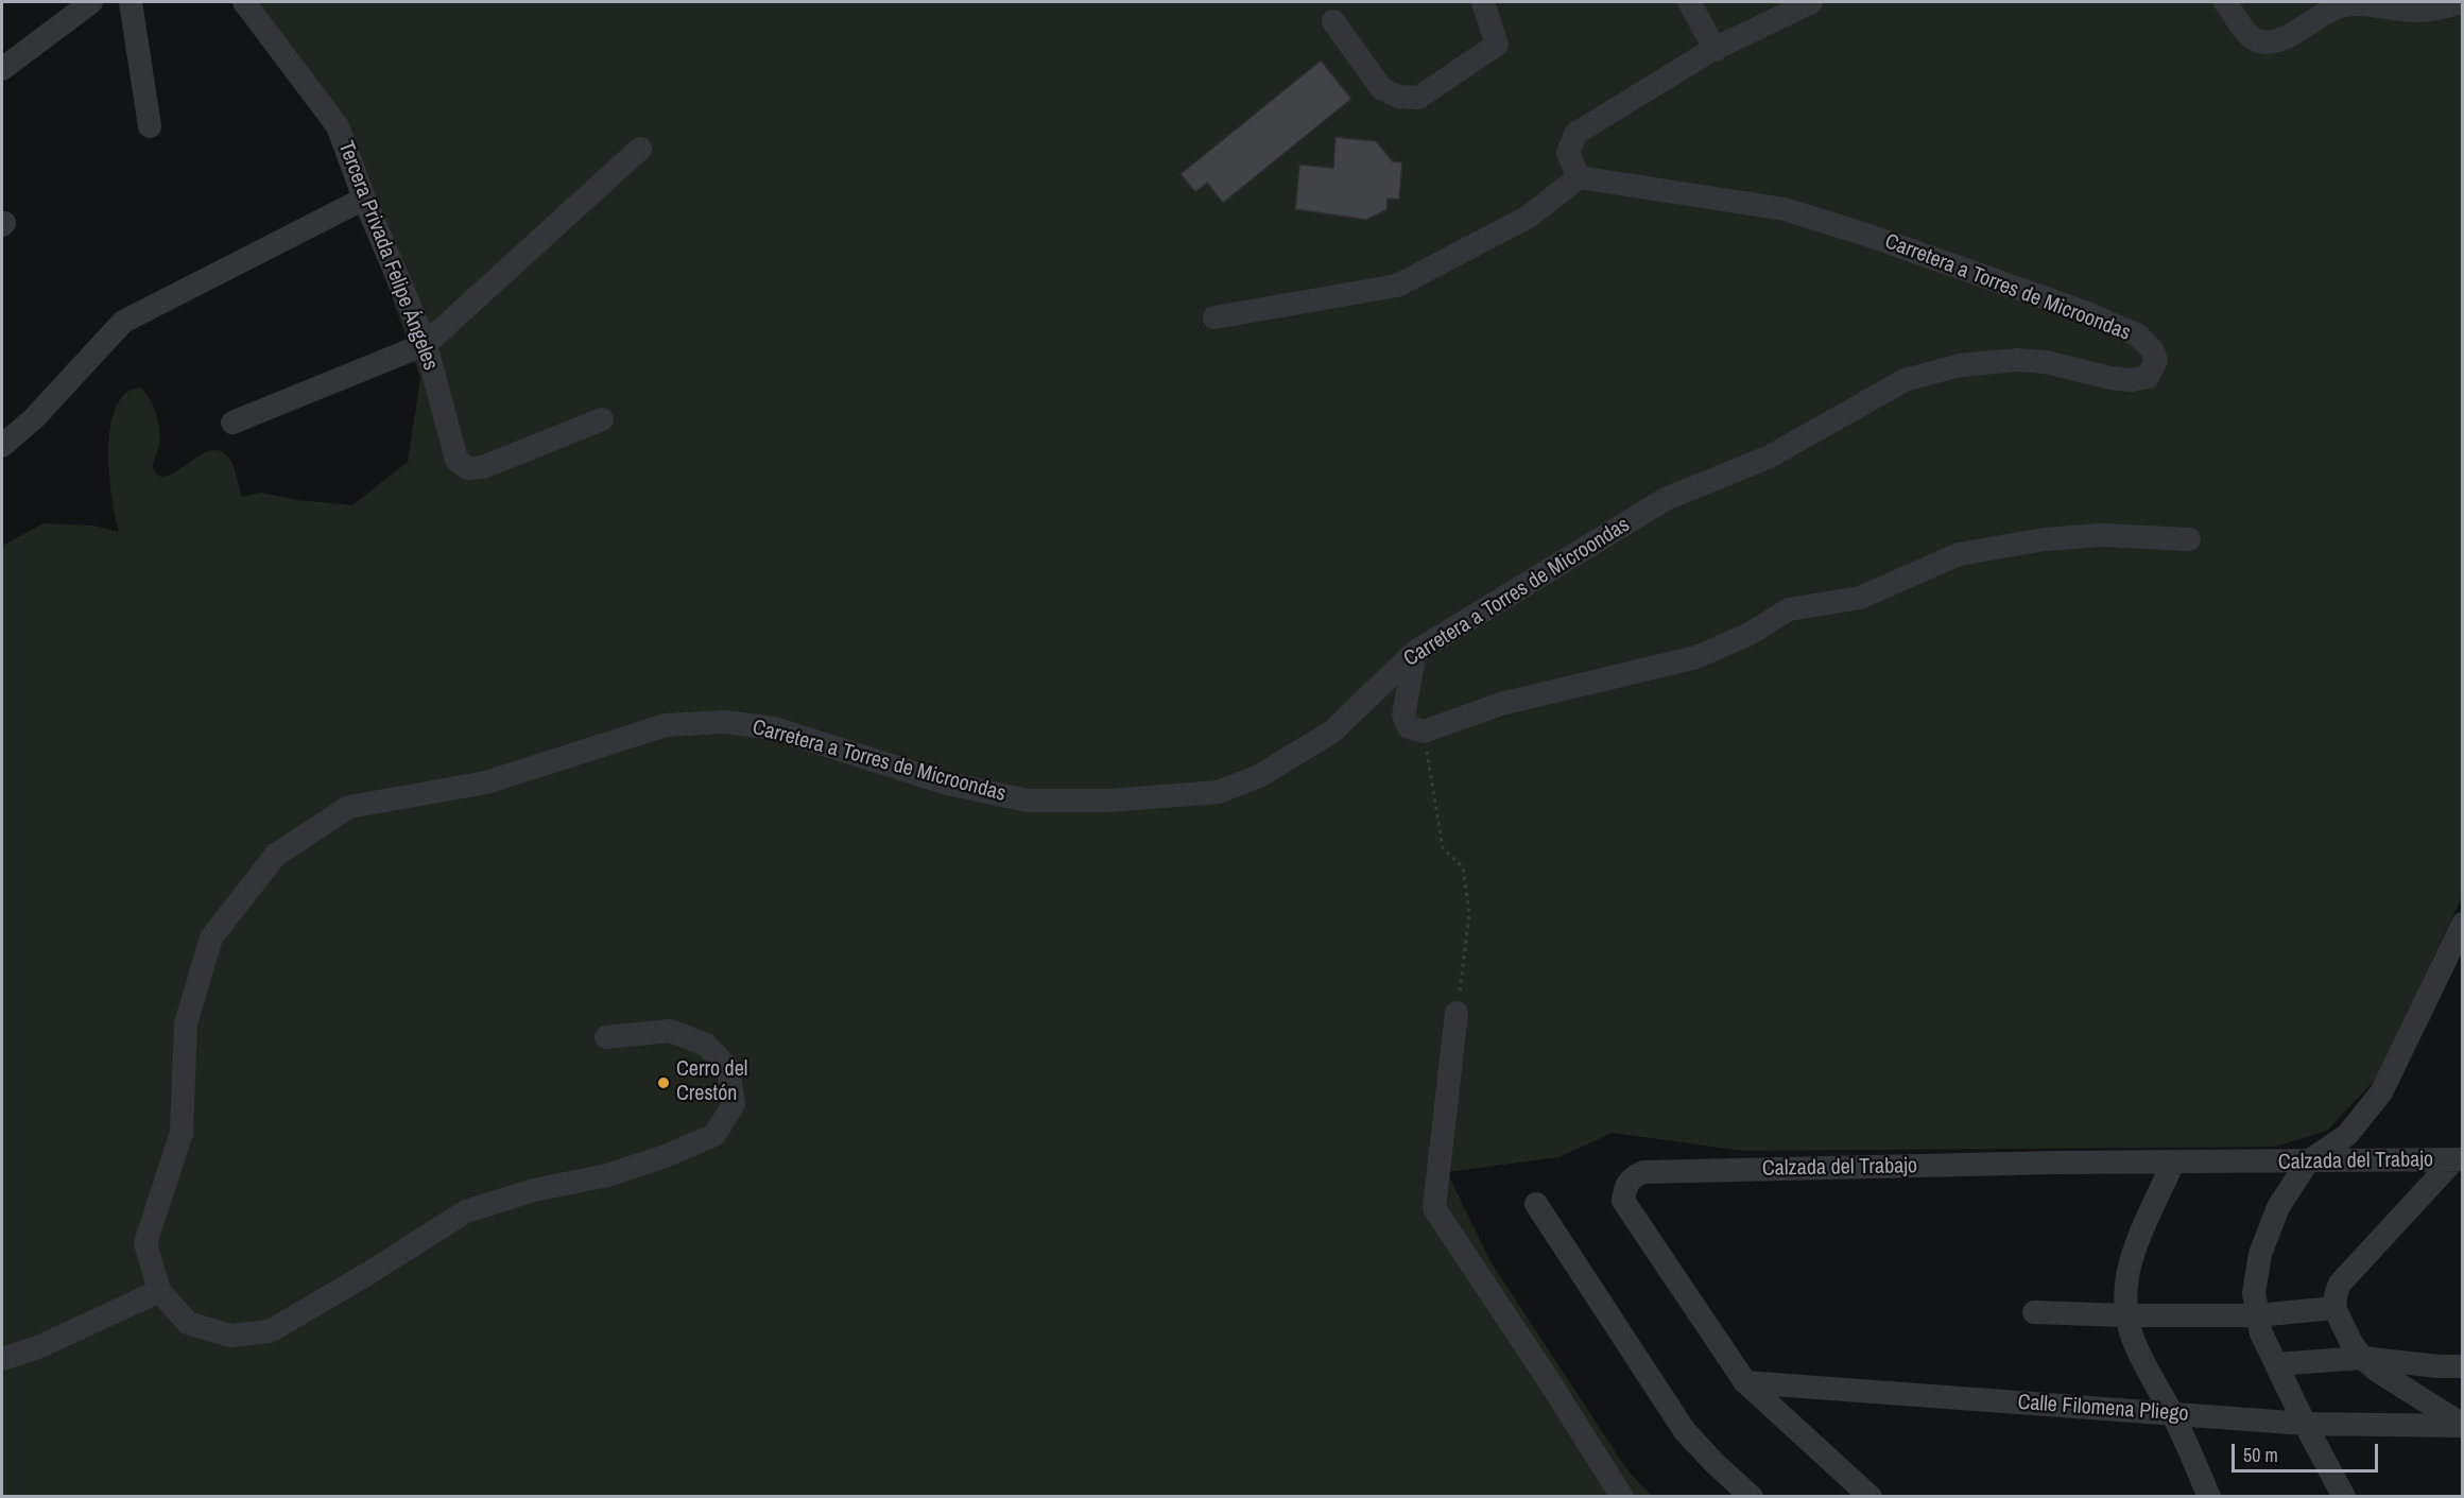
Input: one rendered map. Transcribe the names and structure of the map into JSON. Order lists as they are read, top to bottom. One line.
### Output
{"streets":{"street":["Tercera Privada Felipe Ángeles","Carretera a Torres de Microondas","Calzada del Trabajo","Calle Filomena Pliego"]},"crossings":[["Calzada del Trabajo","Calle Filomena Pliego"]],"places":["Cerro del Crestón"],"scale_bar":"50 m"}
